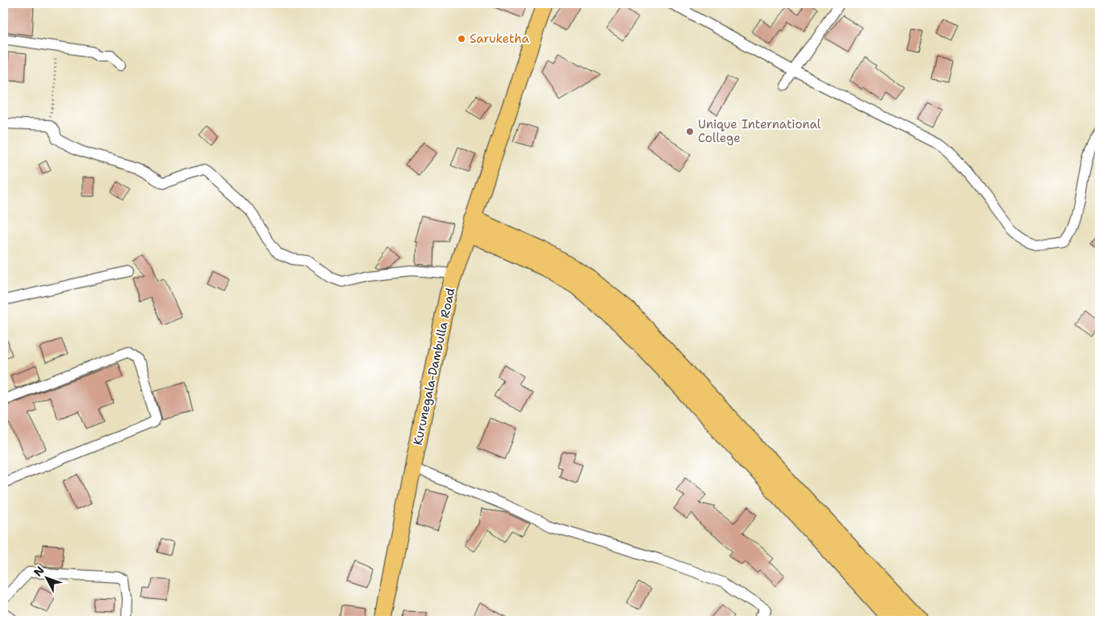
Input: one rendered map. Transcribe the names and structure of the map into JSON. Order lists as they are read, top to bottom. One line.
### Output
{"streets":{"highway":["Kurunegala-Dambulla Road"]},"places":["Saruketha","Unique International College"],"north":"top left"}
